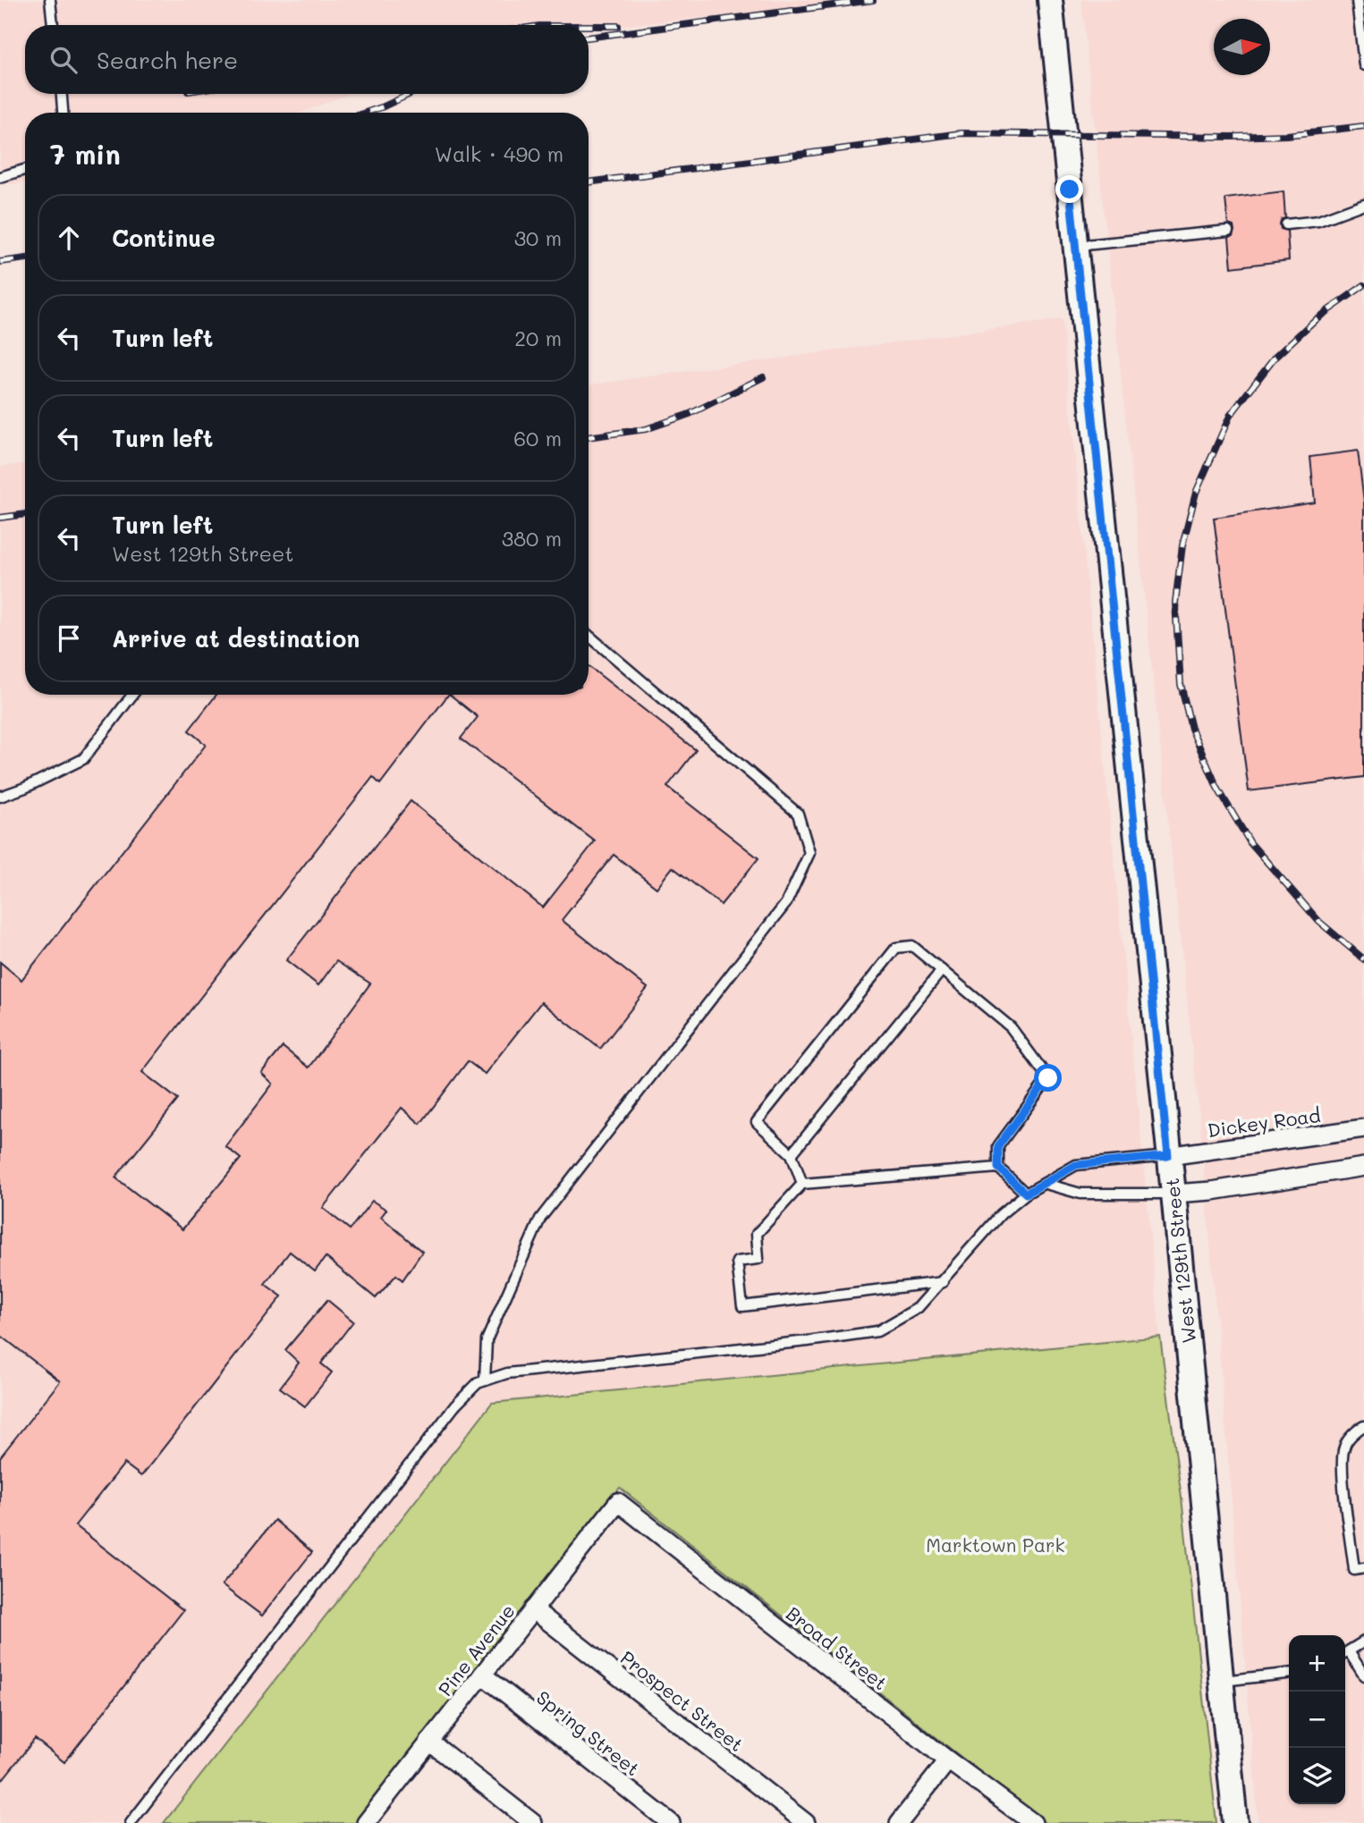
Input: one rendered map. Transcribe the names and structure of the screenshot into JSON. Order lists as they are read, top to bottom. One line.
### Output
{"streets":{"main road":["West 129th Street"],"street":["Dickey Road","Broad Street","Pine Avenue","Prospect Street","Spring Street"]},"crossings":[["Dickey Road","West 129th Street"],["Broad Street","Pine Avenue"],["Pine Avenue","Prospect Street"],["Pine Avenue","Spring Street"]],"parks":["Marktown Park"],"north":"right","page":{"search":"Search here","heading":["7 min","Walk · 490 m"],"list":[["Continue","30 m"],["Turn left","20 m"],["Turn left","60 m"],["Turn left","West 129th Street","380 m"],"Arrive at destination"],"map_buttons":["+","−"]}}
